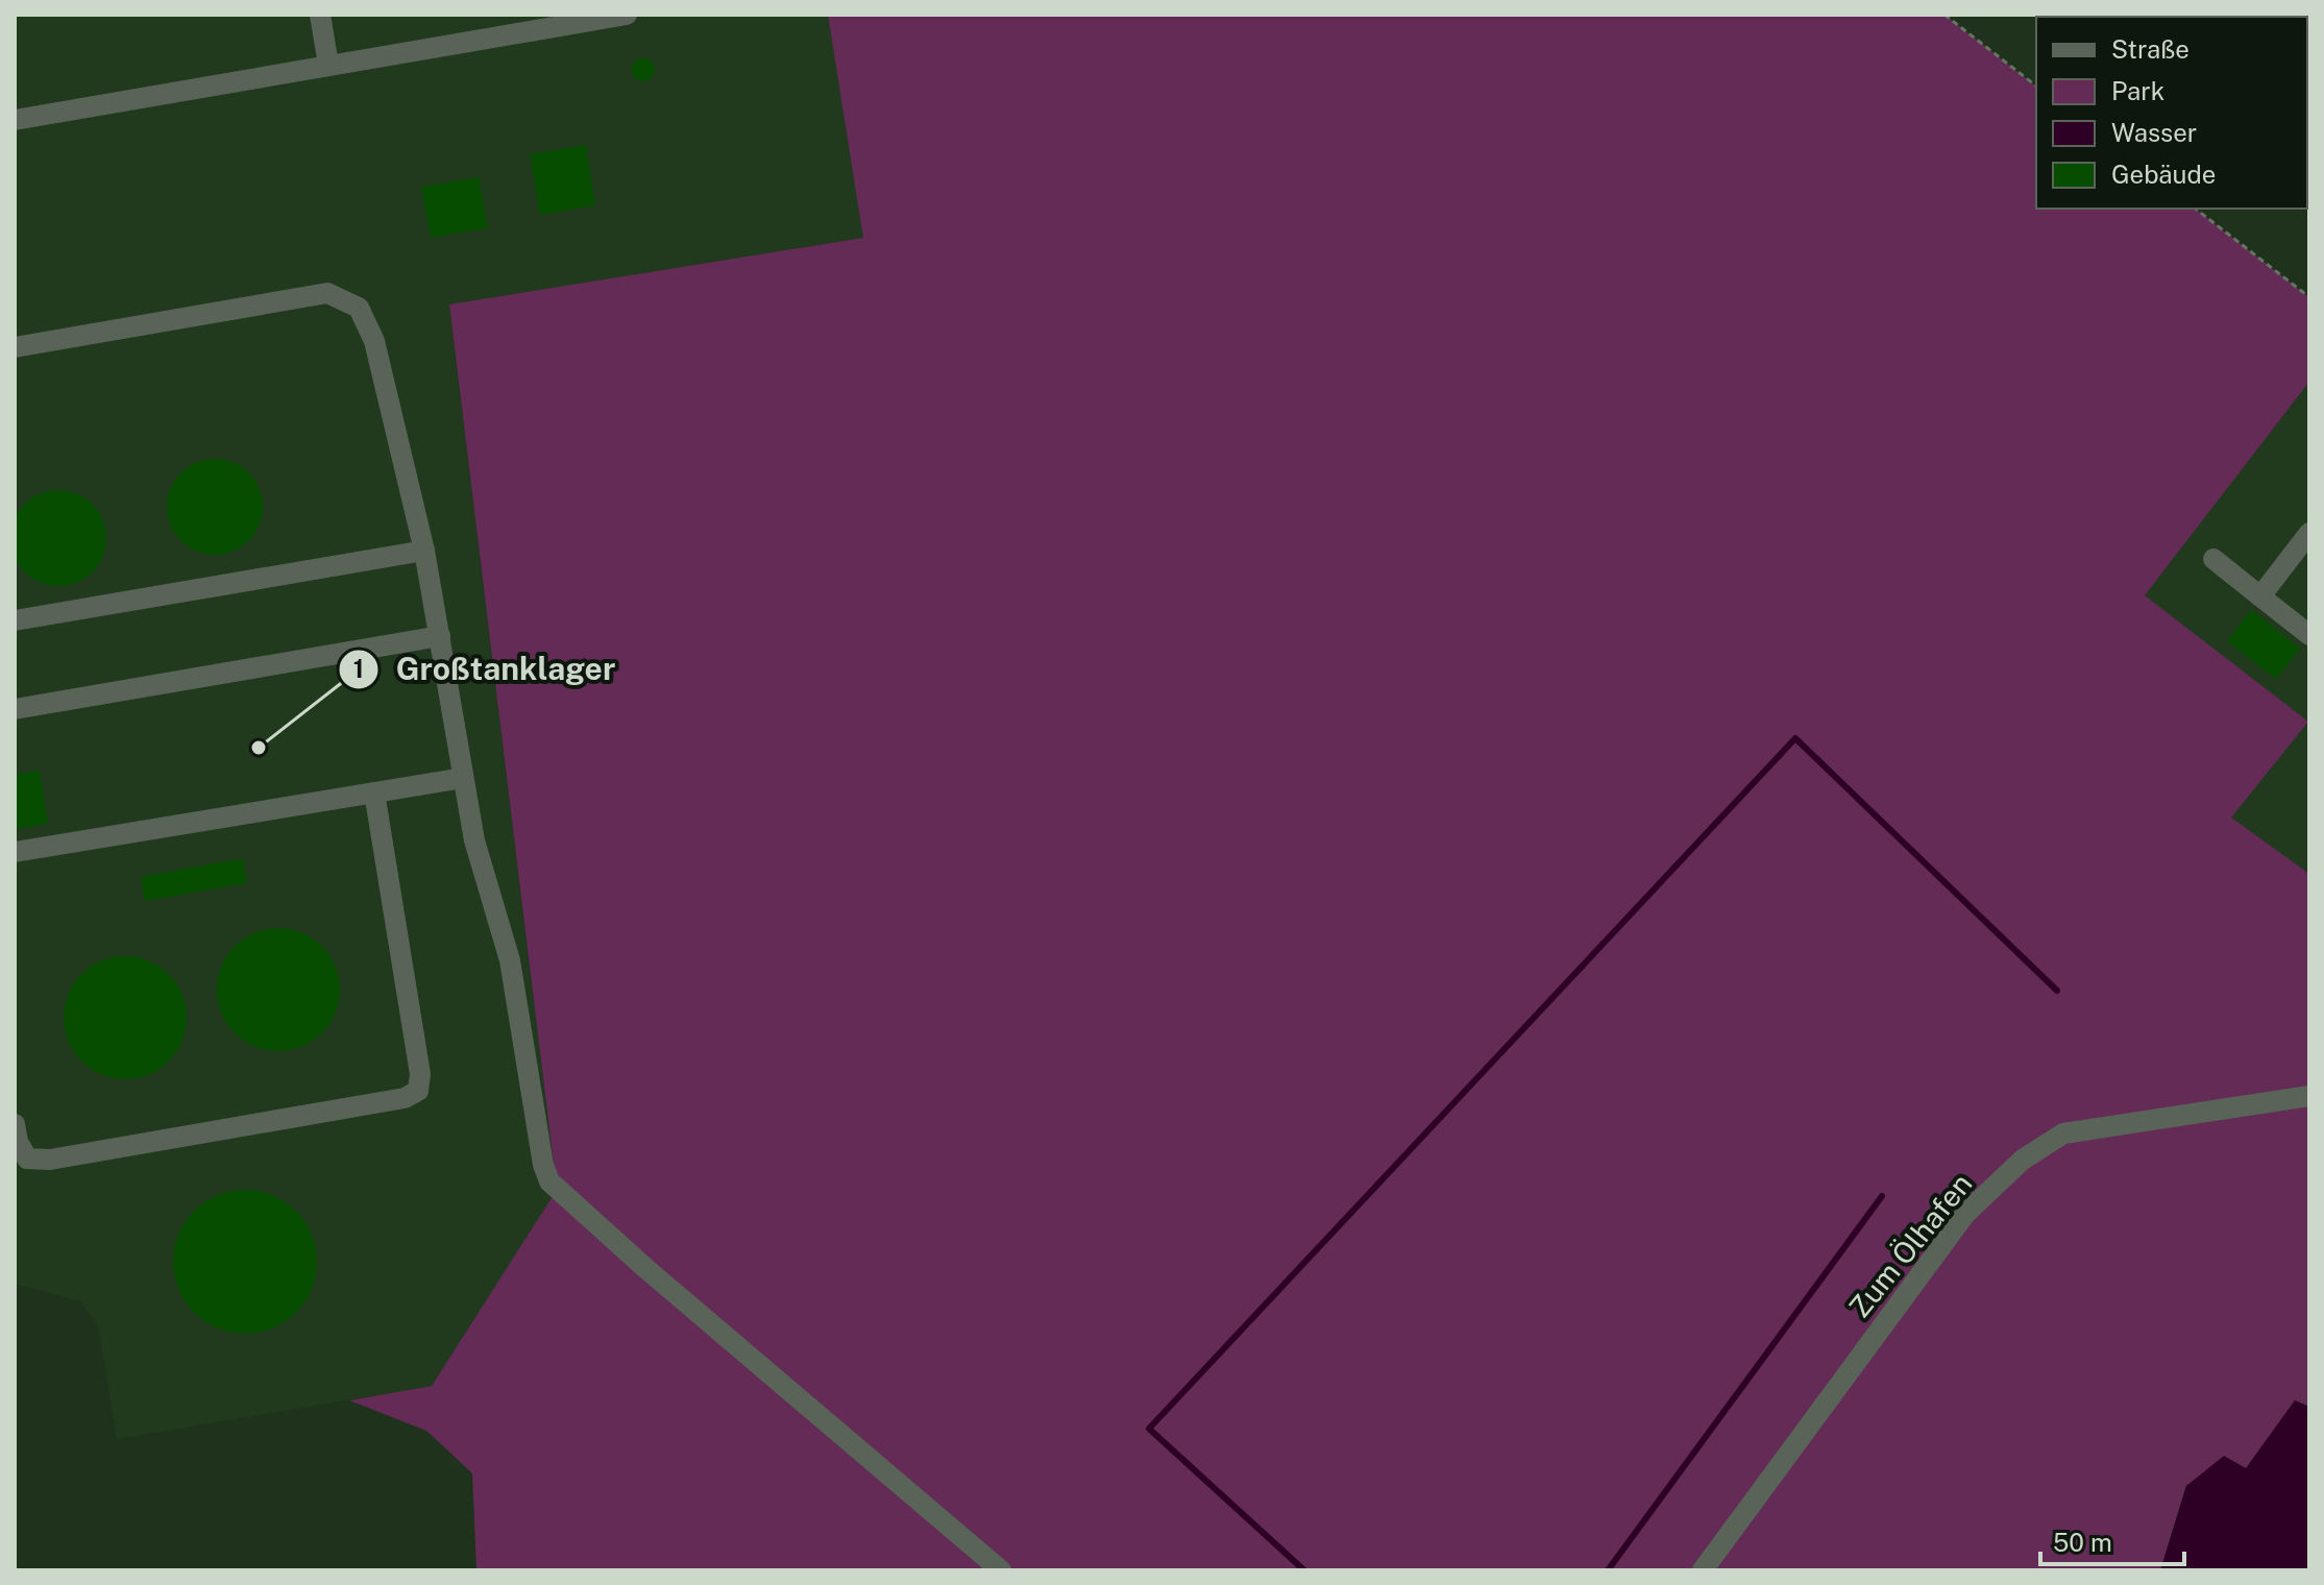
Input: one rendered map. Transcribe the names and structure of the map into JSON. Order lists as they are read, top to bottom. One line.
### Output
{"streets":{"lane":["Zum Ölhafen"]},"places":["Großtanklager"],"legend":["Straße","Park","Wasser","Gebäude"],"scale_bar":"50 m"}
